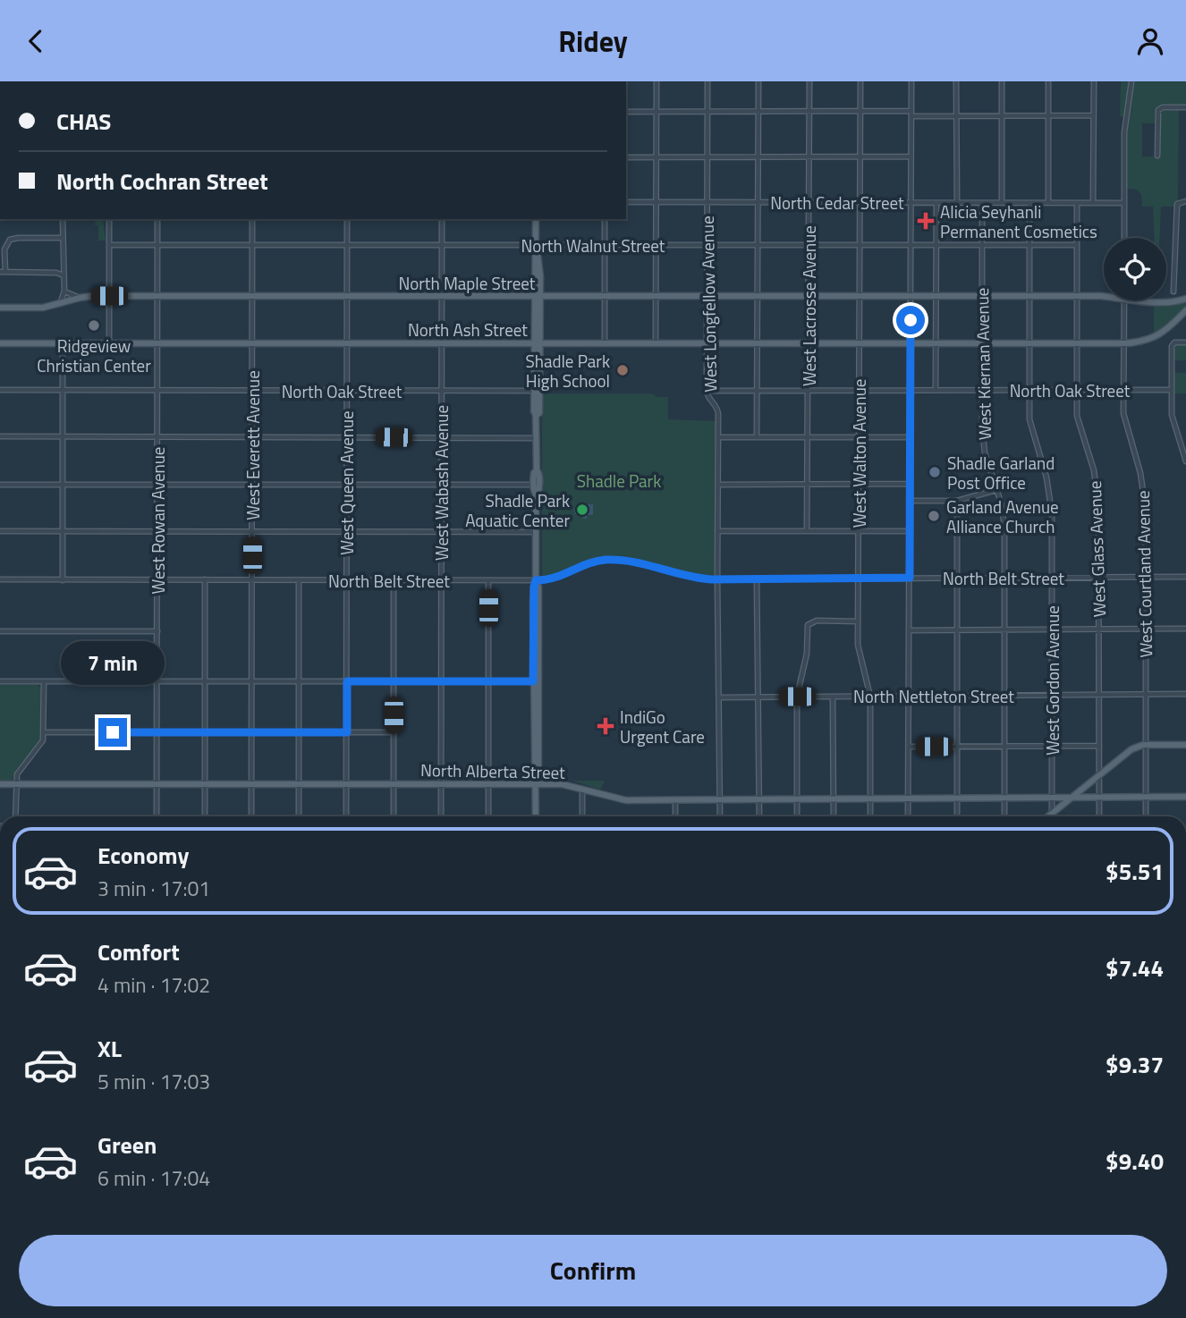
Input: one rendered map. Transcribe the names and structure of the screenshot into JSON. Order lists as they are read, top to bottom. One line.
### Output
{"streets":{"main road":["North Maple Street","North Ash Street","North Alberta Street"],"street":["North Cedar Street","North Walnut Street","West Longfellow Avenue","West Lacrosse Avenue","West Kiernan Avenue","North Oak Street","West Everett Avenue","West Walton Avenue","West Queen Avenue","West Wabash Avenue","West Rowan Avenue","West Glass Avenue","West Courtland Avenue","North Belt Street","West Gordon Avenue","North Nettleton Street"]},"crossings":[["North Cedar Street","West Longfellow Avenue"],["North Cedar Street","West Lacrosse Avenue"],["North Cedar Street","West Kiernan Avenue"],["North Cedar Street","West Walton Avenue"],["North Cedar Street","West Glass Avenue"],["North Cedar Street","West Gordon Avenue"],["North Walnut Street","West Longfellow Avenue"],["North Walnut Street","West Lacrosse Avenue"],["North Walnut Street","West Kiernan Avenue"],["North Walnut Street","West Everett Avenue"],["North Walnut Street","West Walton Avenue"],["North Walnut Street","West Queen Avenue"],["North Walnut Street","West Wabash Avenue"],["North Walnut Street","West Rowan Avenue"],["North Walnut Street","West Glass Avenue"],["North Walnut Street","West Gordon Avenue"],["North Maple Street","West Longfellow Avenue"],["North Maple Street","West Lacrosse Avenue"],["North Maple Street","West Kiernan Avenue"],["North Maple Street","West Everett Avenue"],["North Maple Street","West Walton Avenue"],["North Maple Street","West Queen Avenue"],["North Maple Street","West Wabash Avenue"],["North Maple Street","West Rowan Avenue"],["North Maple Street","West Glass Avenue"],["North Maple Street","West Gordon Avenue"],["West Longfellow Avenue","North Ash Street"],["West Longfellow Avenue","North Oak Street"],["West Longfellow Avenue","North Belt Street"],["West Longfellow Avenue","North Nettleton Street"],["West Longfellow Avenue","North Alberta Street"],["West Lacrosse Avenue","North Ash Street"],["West Lacrosse Avenue","North Oak Street"],["North Ash Street","West Kiernan Avenue"],["North Ash Street","West Everett Avenue"],["North Ash Street","West Walton Avenue"],["North Ash Street","West Queen Avenue"],["North Ash Street","West Wabash Avenue"],["North Ash Street","West Rowan Avenue"],["North Ash Street","West Glass Avenue"],["North Ash Street","West Courtland Avenue"],["North Ash Street","West Gordon Avenue"],["West Kiernan Avenue","North Oak Street"],["West Kiernan Avenue","North Belt Street"],["West Kiernan Avenue","North Nettleton Street"],["West Kiernan Avenue","North Alberta Street"],["North Oak Street","West Everett Avenue"],["North Oak Street","West Walton Avenue"],["North Oak Street","West Queen Avenue"],["North Oak Street","West Wabash Avenue"],["North Oak Street","West Rowan Avenue"],["North Oak Street","West Glass Avenue"],["North Oak Street","West Courtland Avenue"],["North Oak Street","West Gordon Avenue"],["West Everett Avenue","North Belt Street"],["West Everett Avenue","North Alberta Street"],["West Walton Avenue","North Belt Street"],["West Walton Avenue","North Nettleton Street"],["West Walton Avenue","North Alberta Street"],["West Queen Avenue","North Belt Street"],["West Queen Avenue","North Alberta Street"],["West Wabash Avenue","North Belt Street"],["West Wabash Avenue","North Alberta Street"],["West Rowan Avenue","North Belt Street"],["West Rowan Avenue","North Alberta Street"],["West Glass Avenue","North Belt Street"],["West Glass Avenue","North Nettleton Street"],["West Glass Avenue","North Alberta Street"],["West Courtland Avenue","North Belt Street"],["West Courtland Avenue","North Nettleton Street"],["West Courtland Avenue","North Alberta Street"],["North Belt Street","West Gordon Avenue"],["West Gordon Avenue","North Nettleton Street"],["West Gordon Avenue","North Alberta Street"]],"parks":["Shadle Park"],"places":{"health":["Alicia Seyhanli Permanent Cosmetics","IndiGo Urgent Care"],"other":["Ridgeview Christian Center","Shadle Park High School","Shadle Garland Post Office","Shadle Park Aquatic Center","Garland Avenue Alliance Church"]},"page":{"header":"Ridey","banner":["CHAS","North Cochran Street"],"bubble":"7 min","list":[{"name":"Economy","note":"3 min · 17:01","value":"$5.51"},{"name":"Comfort","note":"4 min · 17:02","value":"$7.44"},{"name":"XL","note":"5 min · 17:03","value":"$9.37"},{"name":"Green","note":"6 min · 17:04","value":"$9.40"}],"buttons":"Confirm"}}
